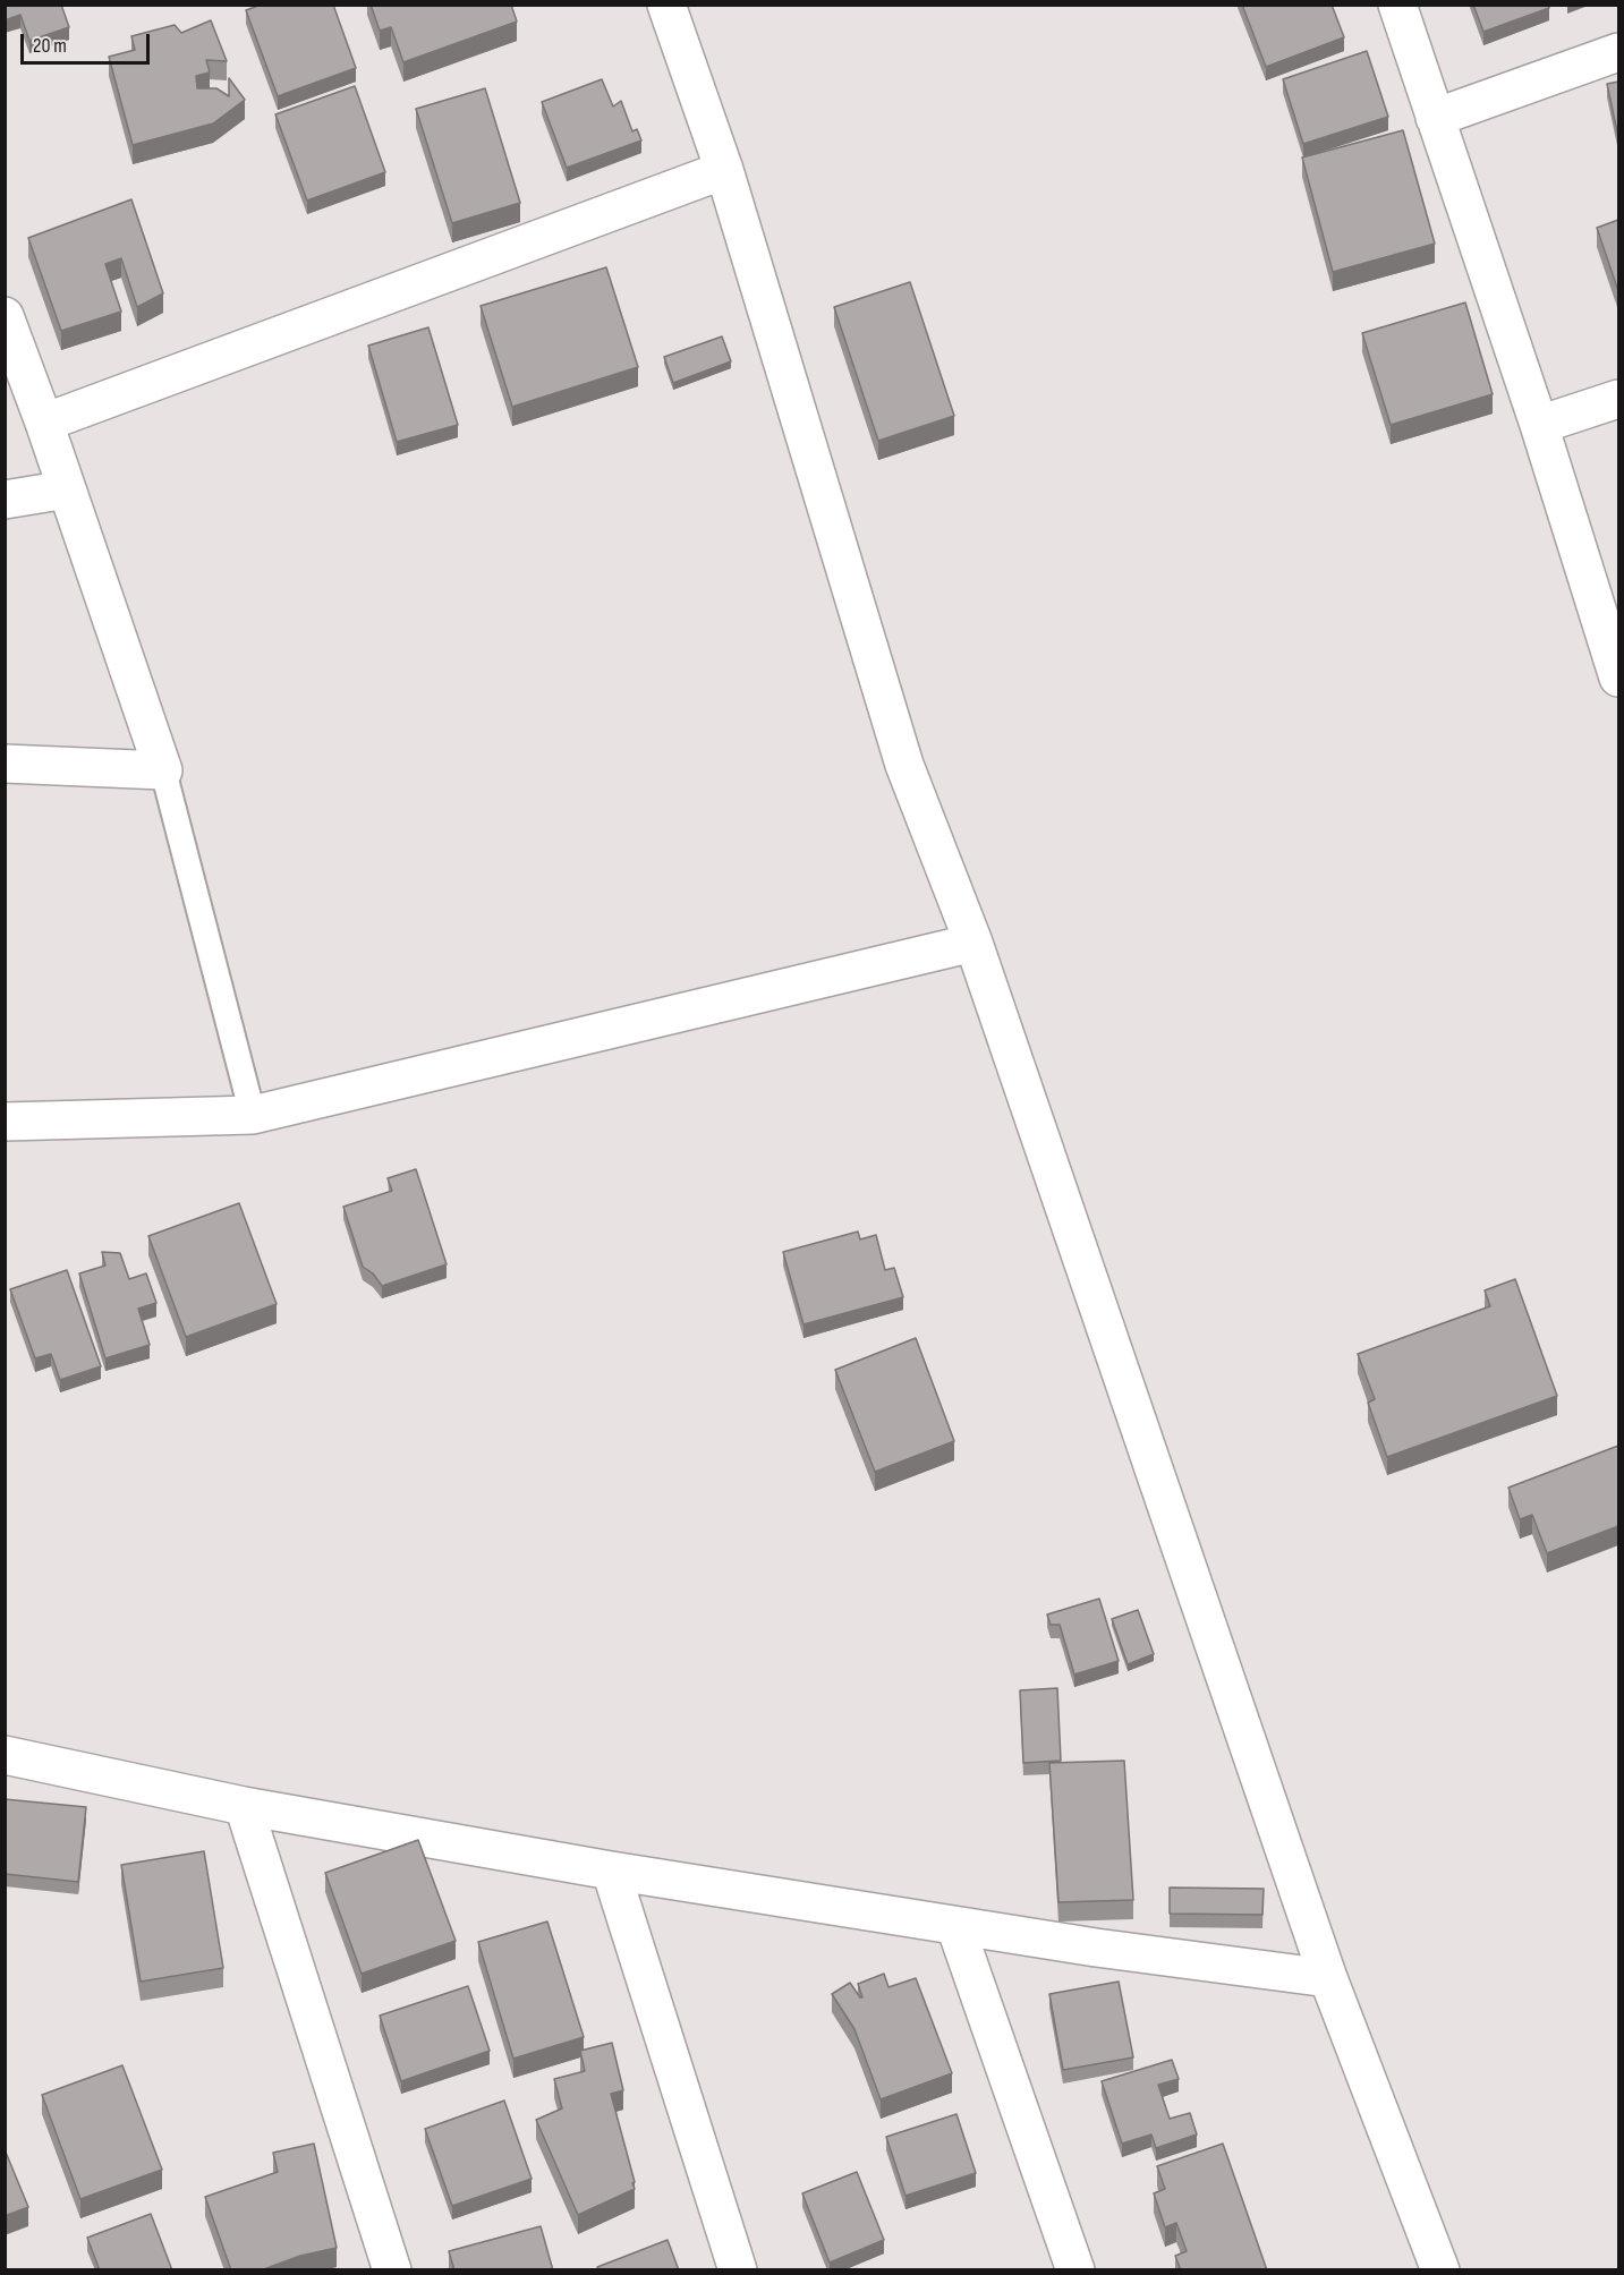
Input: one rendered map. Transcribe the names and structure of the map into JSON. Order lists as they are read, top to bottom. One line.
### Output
{"scale_bar":"20 m"}
